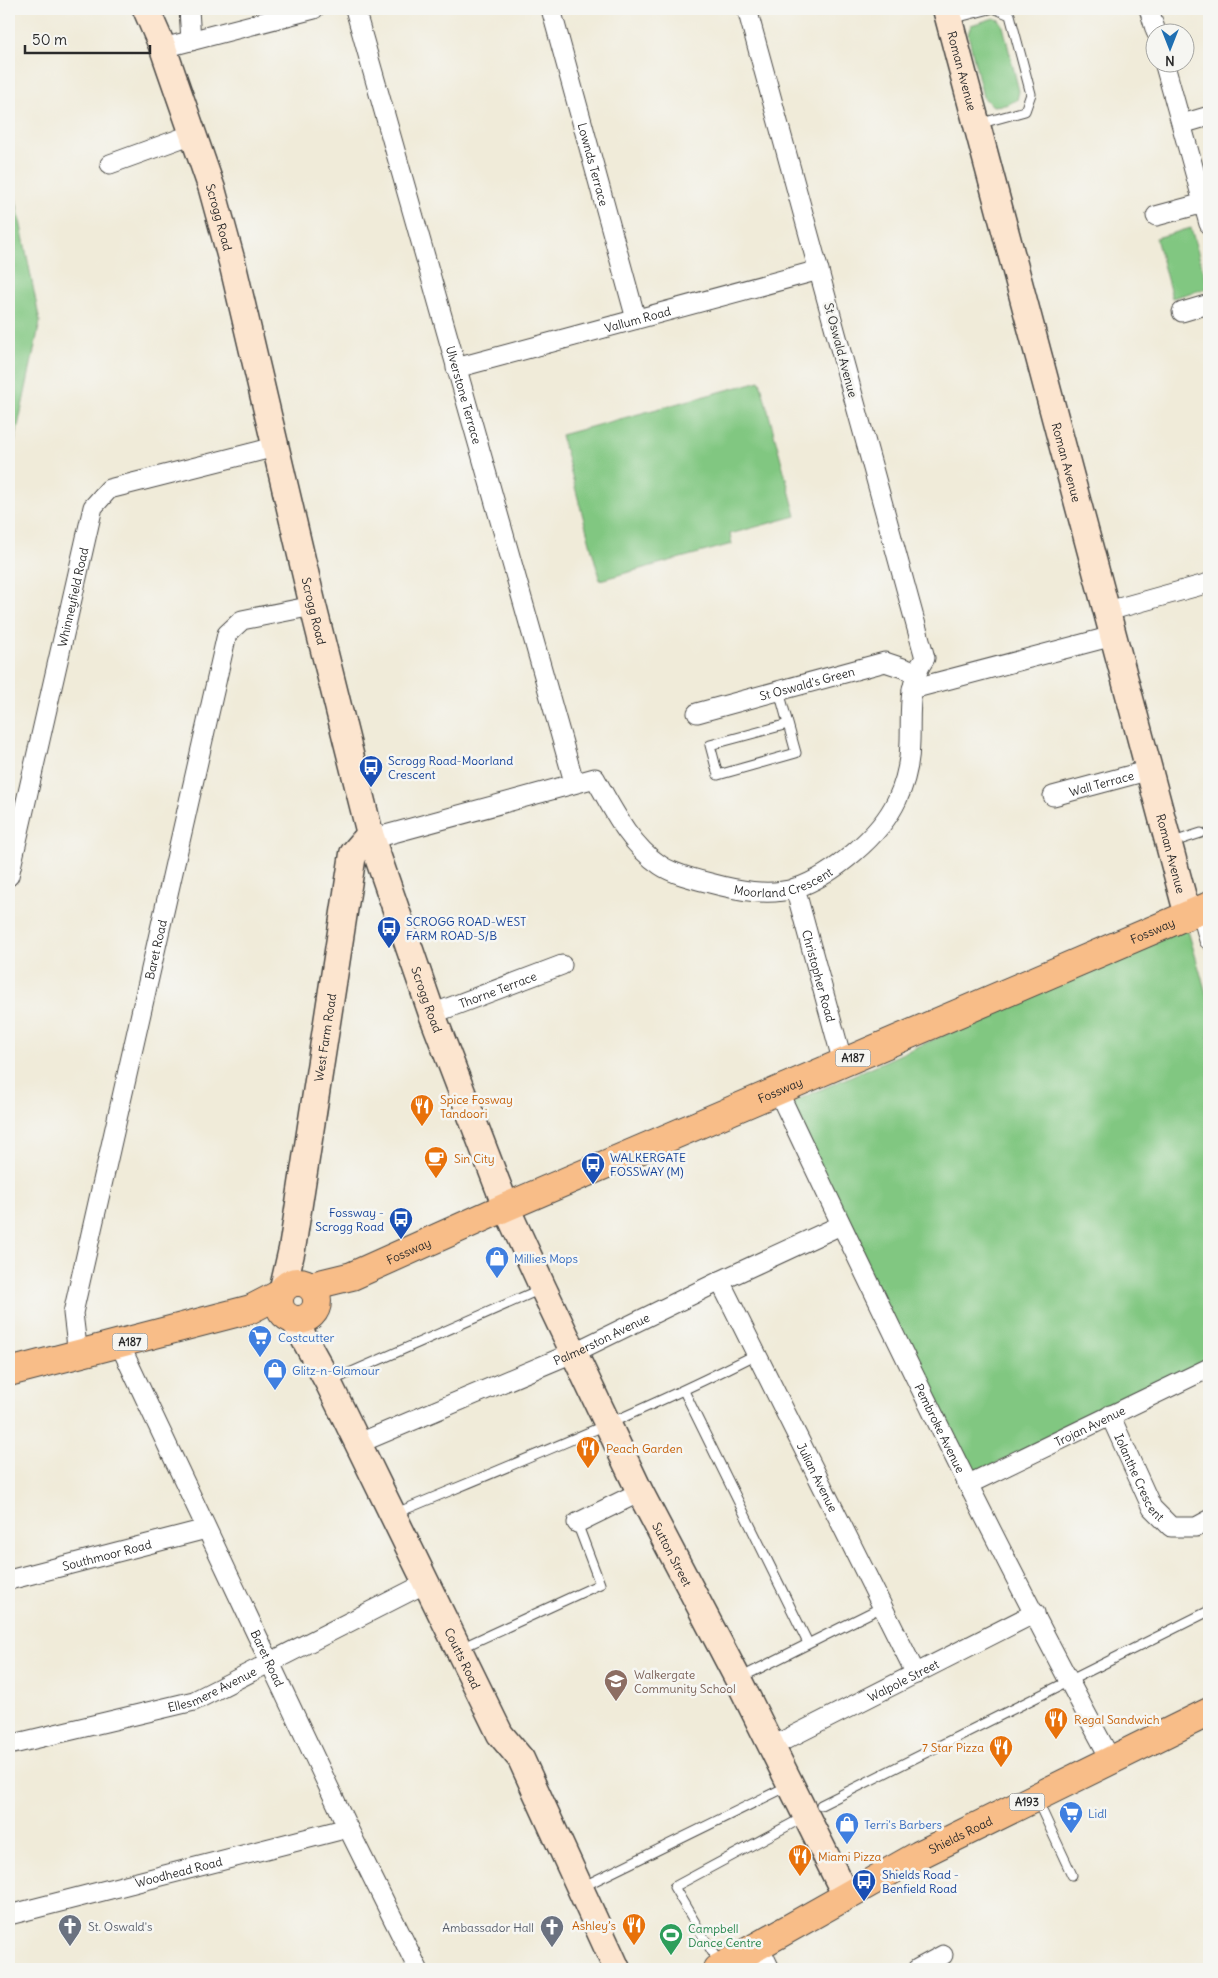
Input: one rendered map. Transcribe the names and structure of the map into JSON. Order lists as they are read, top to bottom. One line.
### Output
{"streets":{"main road":["Fossway","A187","A193","Shields Road"],"street":["Roman Avenue","Lownds Terrace","Scrogg Road","Vallum Road","St Oswald Avenue","Ulverstone Terrace","Whinneyfield Road","St Oswald's Green","Wall Terrace","Moorland Crescent","Baret Road","Christopher Road","Thorne Terrace","West Farm Road","Palmerston Avenue","Trojan Avenue","Pembroke Avenue","Iolanthe Crescent","Julian Avenue","Sutton Street","Southmoor Road","Coutts Road","Walpole Street","Ellesmere Avenue","Woodhead Road"]},"crossings":[["Roman Avenue","Wall Terrace"],["Roman Avenue","Fossway"],["Lownds Terrace","Vallum Road"],["Scrogg Road","Whinneyfield Road"],["Scrogg Road","Moorland Crescent"],["Scrogg Road","Fossway"],["Scrogg Road","Baret Road"],["Scrogg Road","Thorne Terrace"],["Scrogg Road","West Farm Road"],["Scrogg Road","Sutton Street"],["Vallum Road","St Oswald Avenue"],["Vallum Road","Ulverstone Terrace"],["St Oswald Avenue","St Oswald's Green"],["St Oswald Avenue","Moorland Crescent"],["Ulverstone Terrace","Moorland Crescent"],["St Oswald's Green","Moorland Crescent"],["Moorland Crescent","Christopher Road"],["Moorland Crescent","West Farm Road"],["Fossway","Baret Road"],["Fossway","Christopher Road"],["Fossway","West Farm Road"],["Fossway","Pembroke Avenue"],["Fossway","Sutton Street"],["Fossway","Coutts Road"],["Baret Road","Southmoor Road"],["Baret Road","Ellesmere Avenue"],["Baret Road","Woodhead Road"],["West Farm Road","Coutts Road"],["Palmerston Avenue","Pembroke Avenue"],["Palmerston Avenue","Julian Avenue"],["Palmerston Avenue","Sutton Street"],["Palmerston Avenue","Coutts Road"],["Trojan Avenue","Pembroke Avenue"],["Trojan Avenue","Iolanthe Crescent"],["Pembroke Avenue","Walpole Street"],["Pembroke Avenue","Shields Road"],["Julian Avenue","Walpole Street"],["Sutton Street","Walpole Street"],["Sutton Street","Shields Road"],["Coutts Road","Ellesmere Avenue"]],"places":{"bus stop":["Scrogg Road-Moorland Crescent","SCROGG ROAD-WEST FARM ROAD-S/B","WALKERGATE FOSSWAY (M)","Fossway - Scrogg Road","Shields Road - Benfield Road"],"restaurant":["Spice Fosway Tandoori","Peach Garden","Regal Sandwich","7 Star Pizza","Miami Pizza","Ashley’s"],"cafe":["Sin City"],"shop":["Millies Mops","Glitz-n-Glamour","Terri's Barbers"],"supermarket":["Costcutter","Lidl"],"school or university":["Walkergate Community School"],"church":["St. Oswald's","Ambassador Hall"],"sports":["Campbell Dance Centre"]},"scale_bar":"50 m","north":"bottom"}
